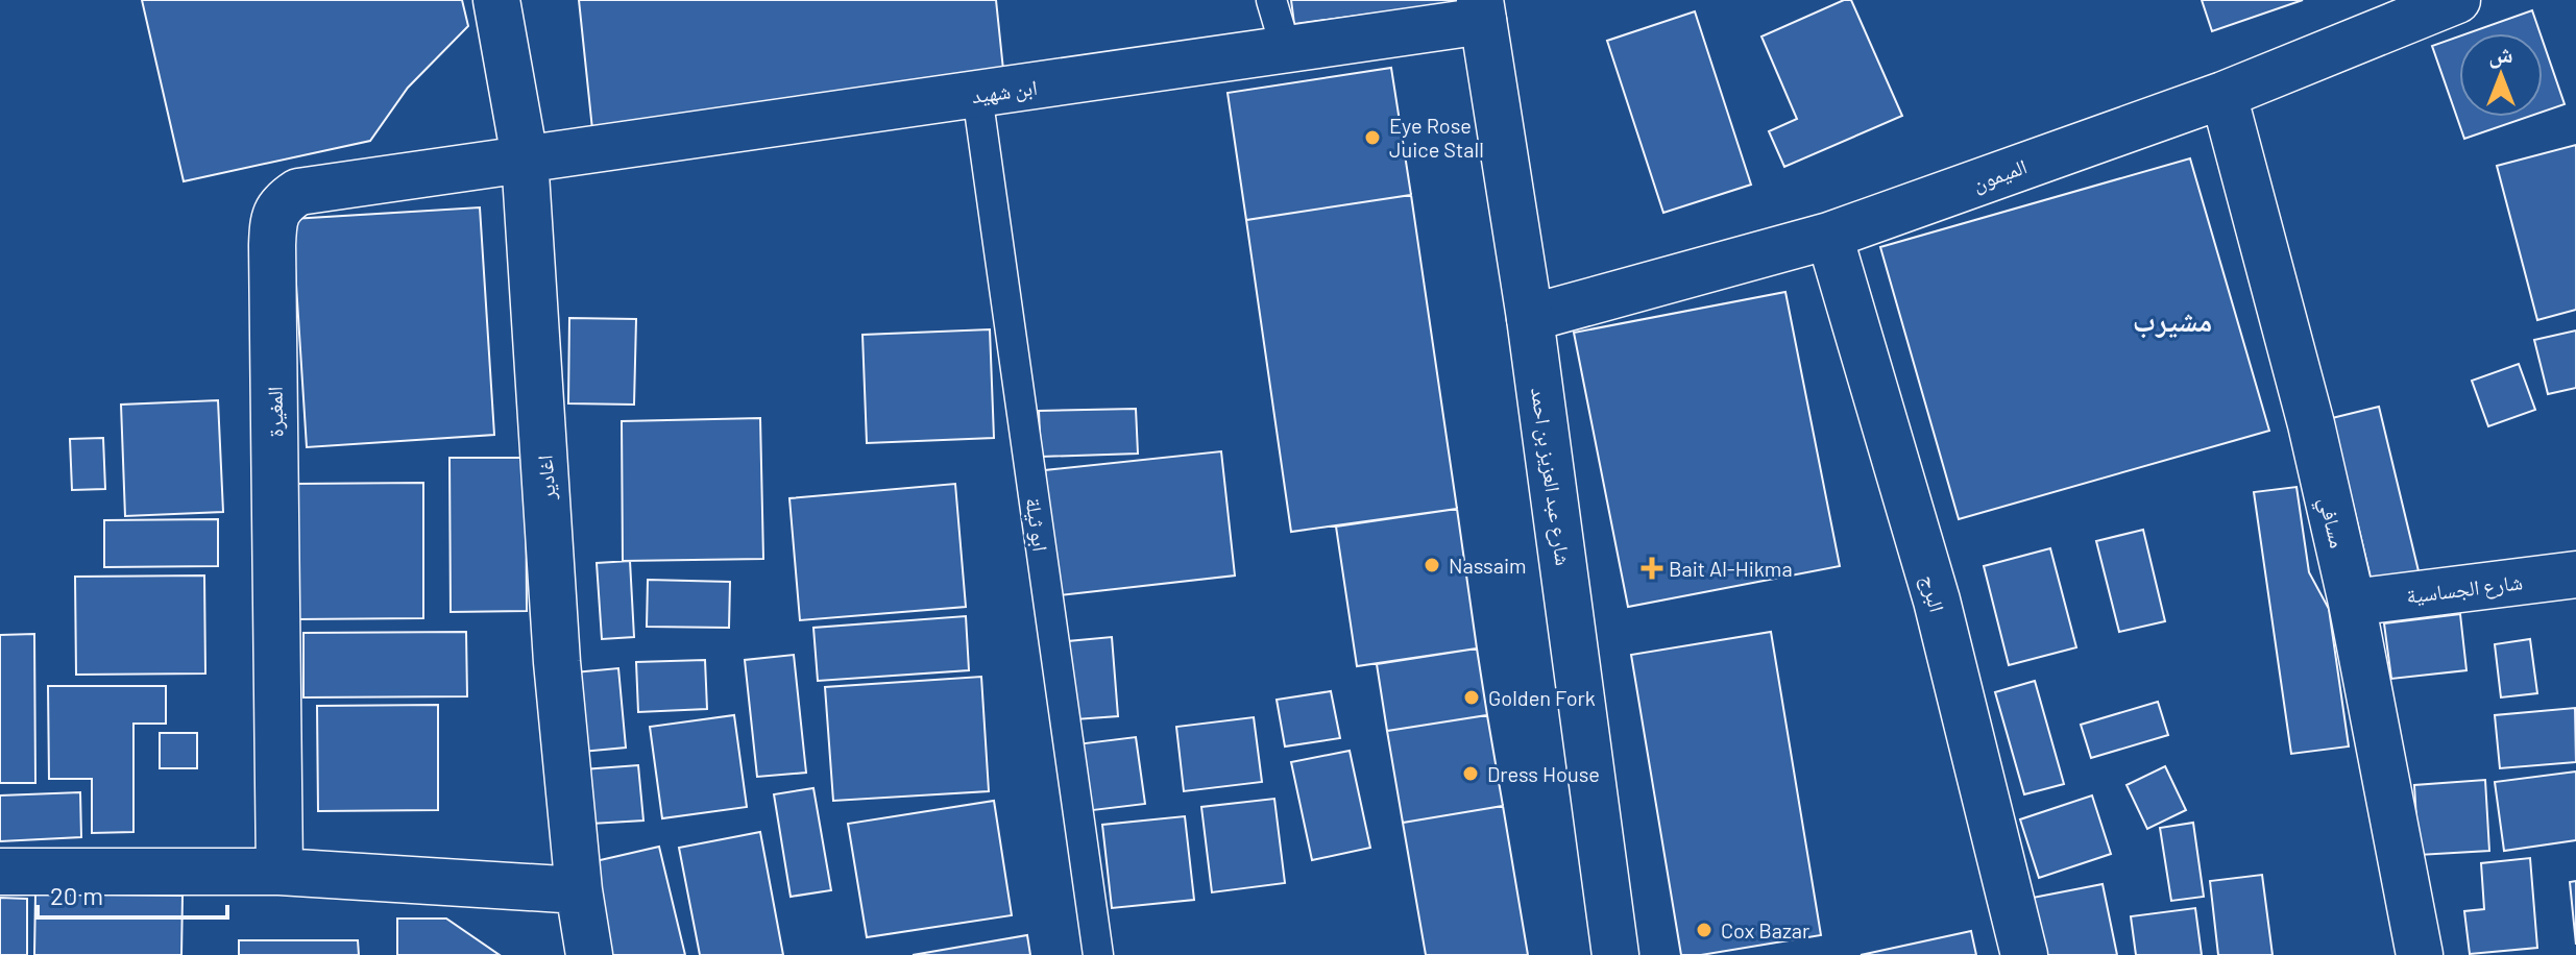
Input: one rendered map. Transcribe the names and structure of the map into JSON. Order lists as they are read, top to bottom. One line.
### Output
{"streets":{"street":["ابن شهيد","الميمون","المغيرة","شارع عبد العزيز بن احمد","اغادير","مسافي","شارع الجساسية","البرج"],"lane":["ابو ثيلة"]},"crossings":[["ابن شهيد","المغيرة"],["ابن شهيد","شارع عبد العزيز بن احمد"],["ابن شهيد","اغادير"],["ابن شهيد","ابو ثيلة"],["الميمون","شارع عبد العزيز بن احمد"],["الميمون","مسافي"],["الميمون","البرج"],["المغيرة","اغادير"],["مسافي","شارع الجساسية"]],"districts":["مشيرب"],"places":{"other":["Eye Rose Juice Stall","Nassaim","Golden Fork","Dress House","Cox Bazar"],"health":["Bait Al-Hikma"]},"scale_bar":"20 m","north":"top"}
